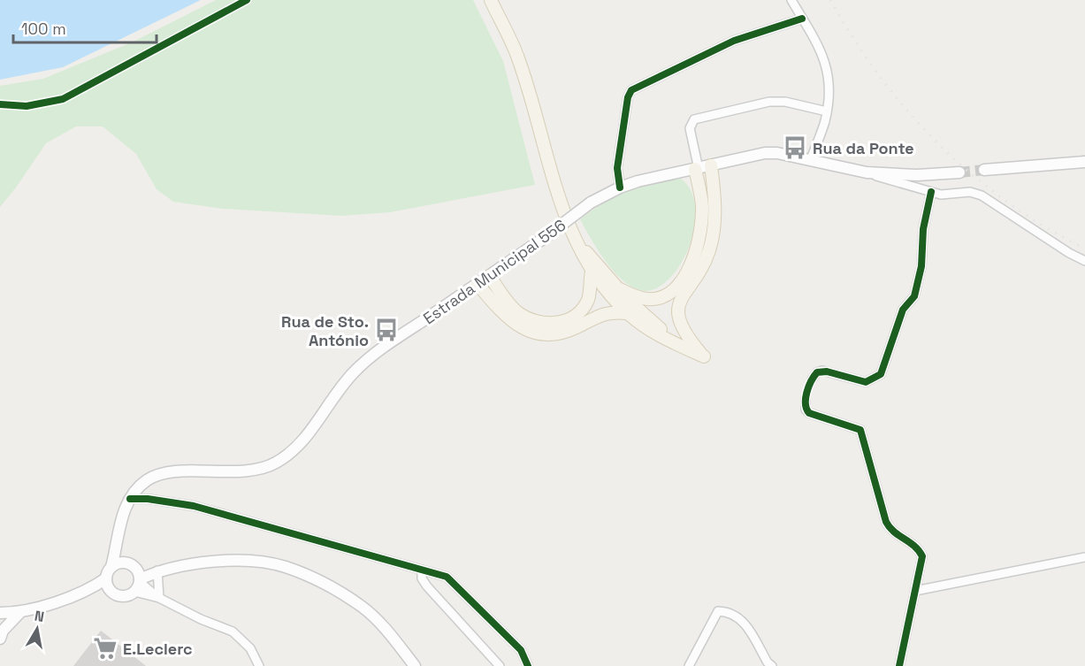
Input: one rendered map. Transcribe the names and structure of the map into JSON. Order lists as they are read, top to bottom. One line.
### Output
{"streets":{"main road":["Estrada Municipal 556"]},"places":{"bus stop":["Rua da Ponte","Rua de Sto. António"],"supermarket":["E.Leclerc"]},"scale_bar":"100 m","north":"top"}
